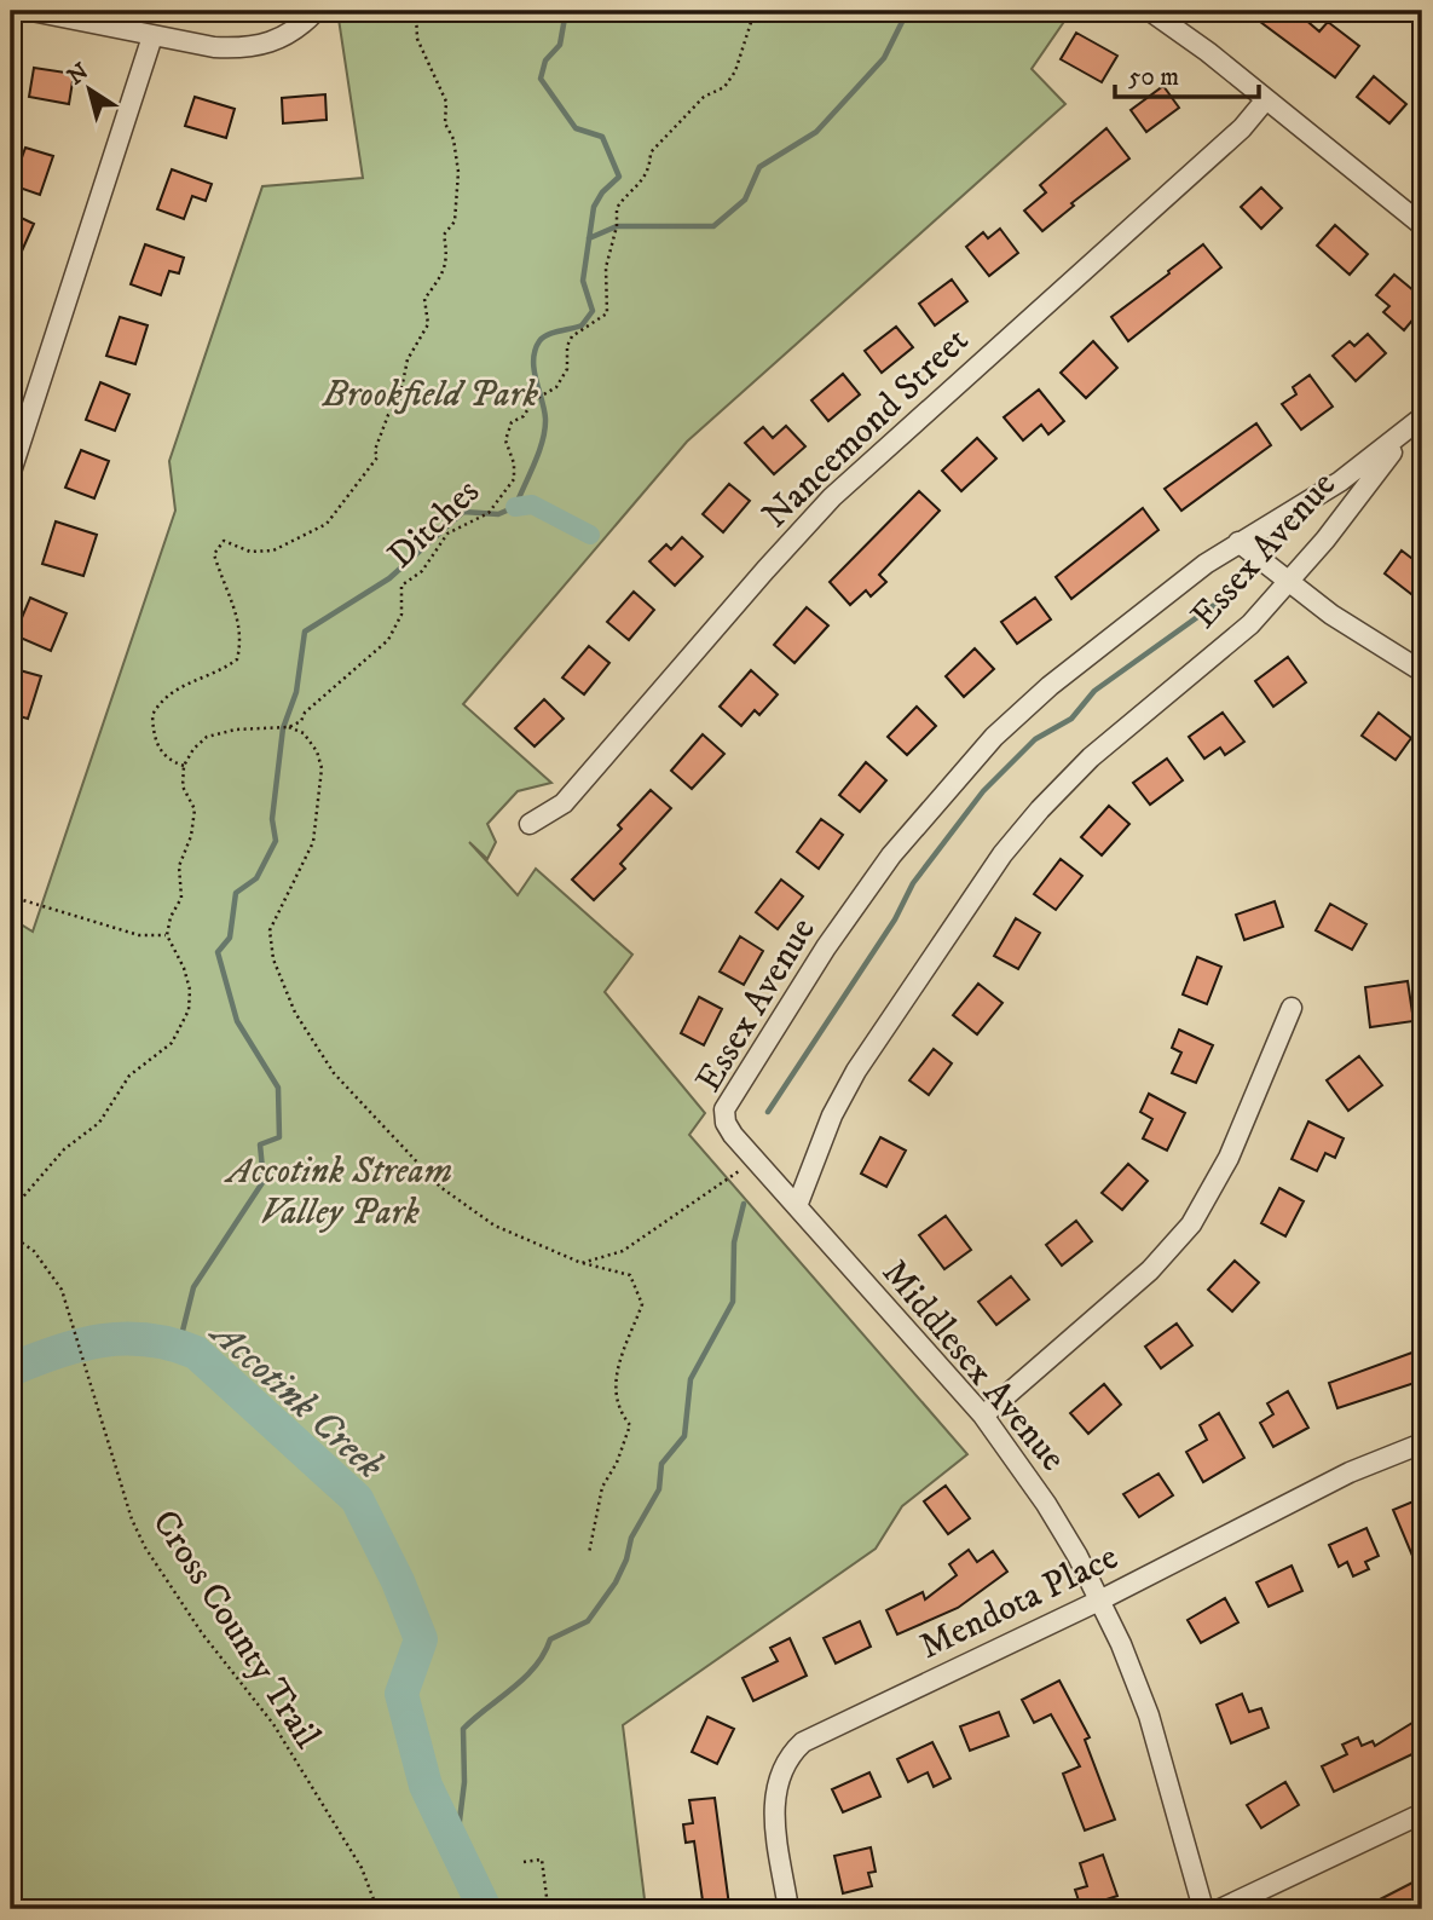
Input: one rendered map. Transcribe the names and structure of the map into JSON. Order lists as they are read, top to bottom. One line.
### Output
{"streets":{"street":["Nancemond Street","Essex Avenue","Middlesex Avenue","Mendota Place"],"path":["Ditches","Cross County Trail"]},"crossings":[["Essex Avenue","Middlesex Avenue"],["Middlesex Avenue","Mendota Place"]],"water":["Accotink Creek"],"parks":["Brookfield Park","Accotink Stream Valley Park"],"scale_bar":"50 m","north":"top left"}
